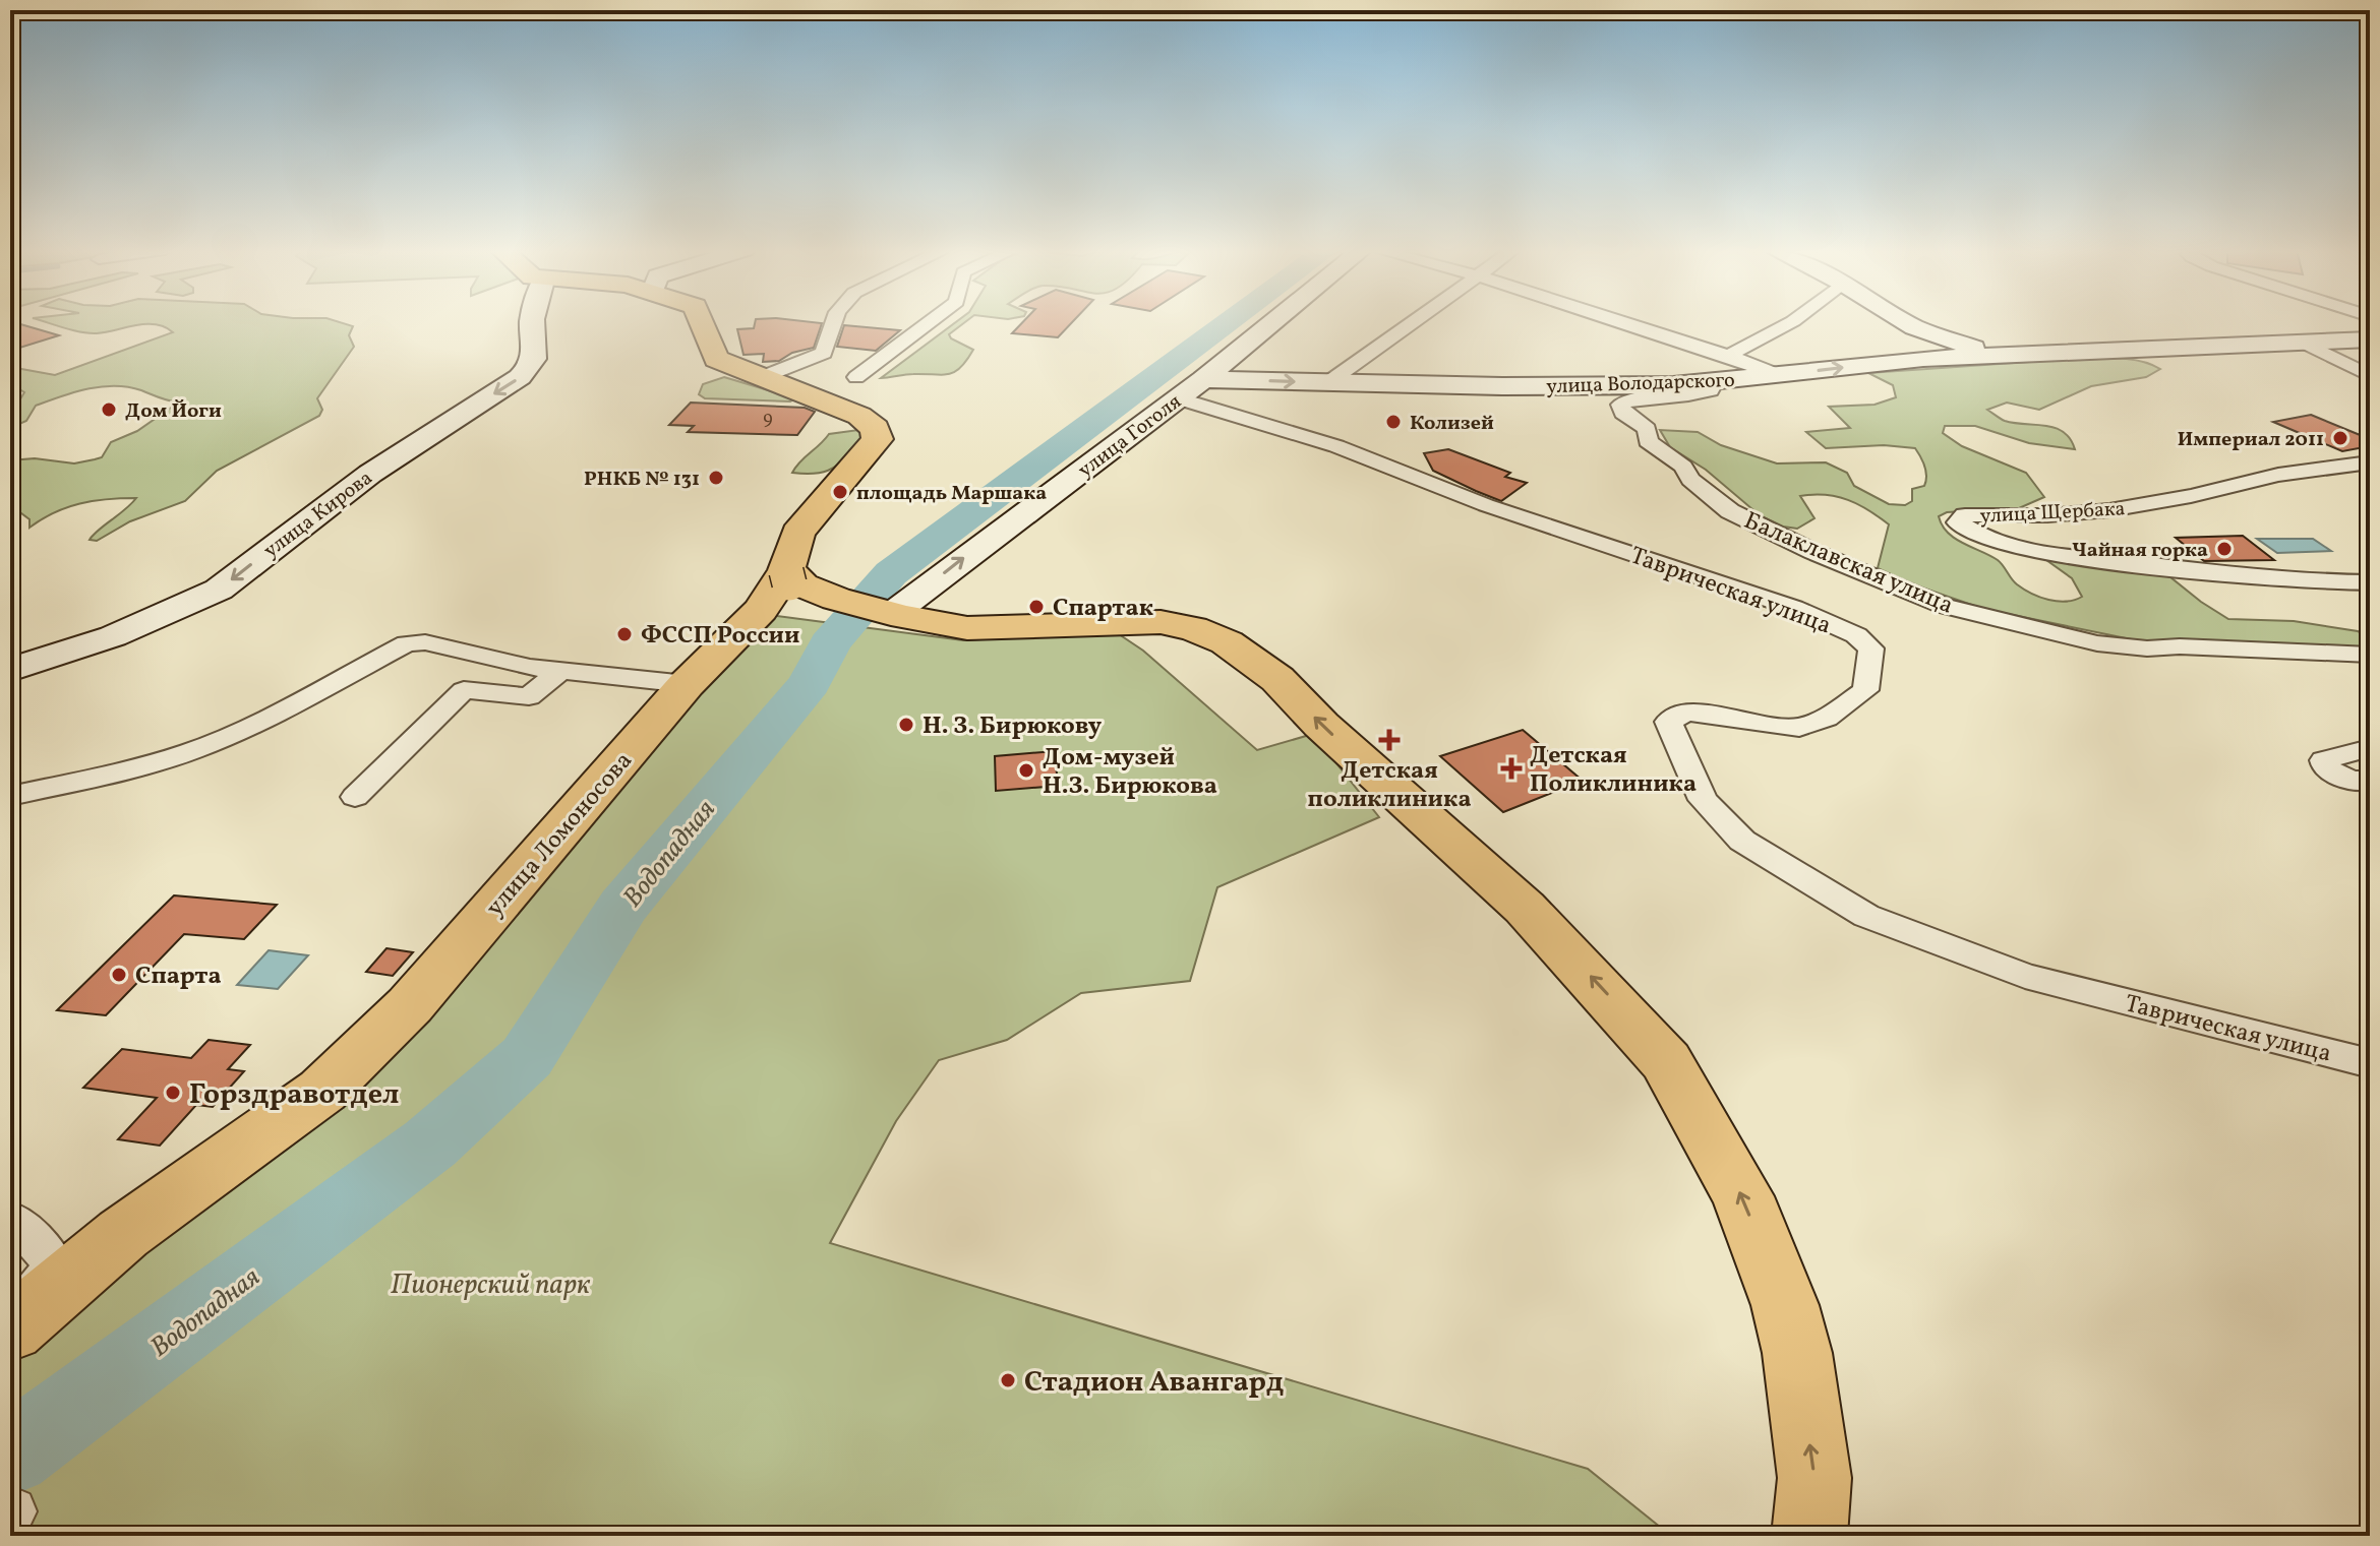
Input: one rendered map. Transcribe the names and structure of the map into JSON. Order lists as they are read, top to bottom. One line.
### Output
{"streets":{"main road":["улица Володарского","улица Гоголя","улица Кирова","улица Ломоносова"],"street":["улица Щербака","Балаклавская улица","Таврическая улица"]},"crossings":[["улица Володарского","улица Гоголя"],["улица Володарского","Балаклавская улица"],["улица Гоголя","Таврическая улица"]],"one_way":["улица Гоголя","улица Кирова"],"water":["Водопадная"],"parks":["Пионерский парк"],"places":{"other":["Дом Йоги","Колизей","Империал 2011","РНКБ № 131","площадь Маршака","Чайная горка","Спартак","ФССП России","Н. З. Бирюкову","Дом-музей Н.З. Бирюкова","Спарта","Горздравотдел","Стадион Авангард"],"health":["Детская поликлиника","Детская Поликлиника"]},"house_numbers":["9"]}
